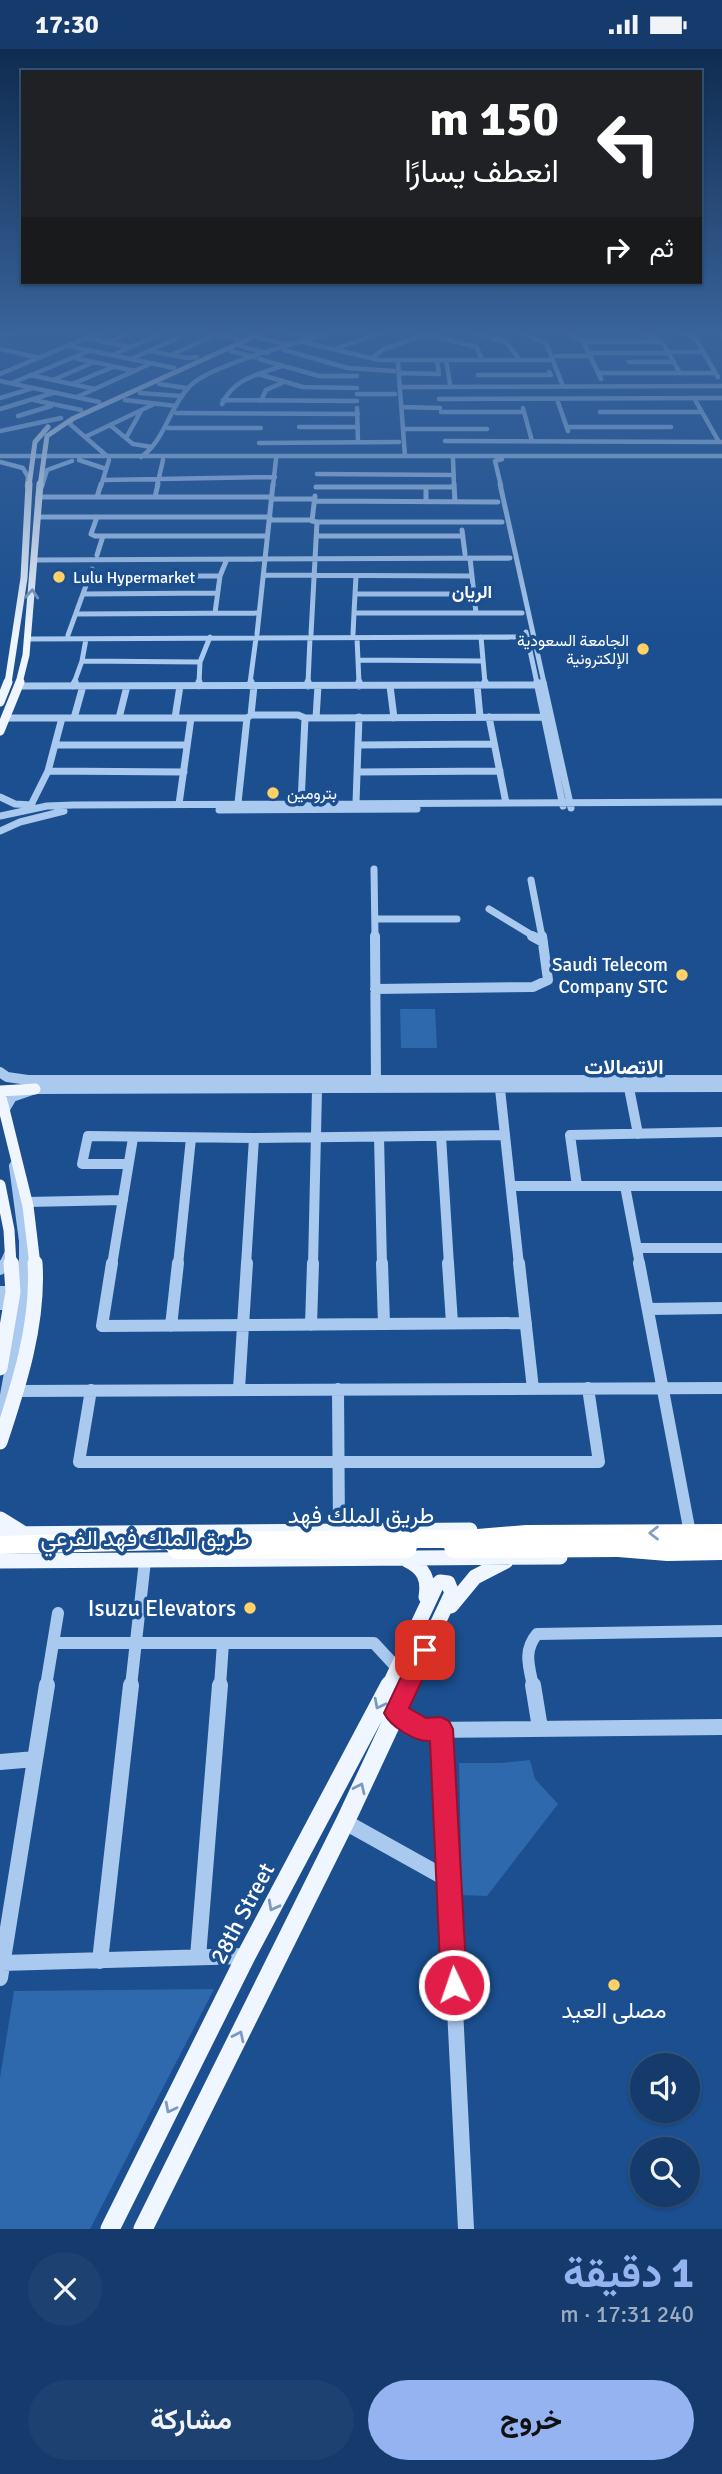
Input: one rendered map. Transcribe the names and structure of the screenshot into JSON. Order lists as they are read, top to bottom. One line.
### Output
{"streets":{"highway":["طريق الملك فهد"],"main road":["طريق الملك فهد الفرعي","28th Street"]},"crossings":[["طريق الملك فهد","طريق الملك فهد الفرعي"]],"districts":["الريان","الاتصالات"],"places":["Lulu Hypermarket","الجامعة السعودية الإلكترونية","بترومين","Saudi Telecom Company STC","Isuzu Elevators","مصلى العيد"],"page":{"status":"17:30","turn":["150 m","انعطف يسارًا"],"then":"ثم","heading":["1 دقيقة","240 m · 17:31"],"buttons":["خروج","مشاركة"]}}
